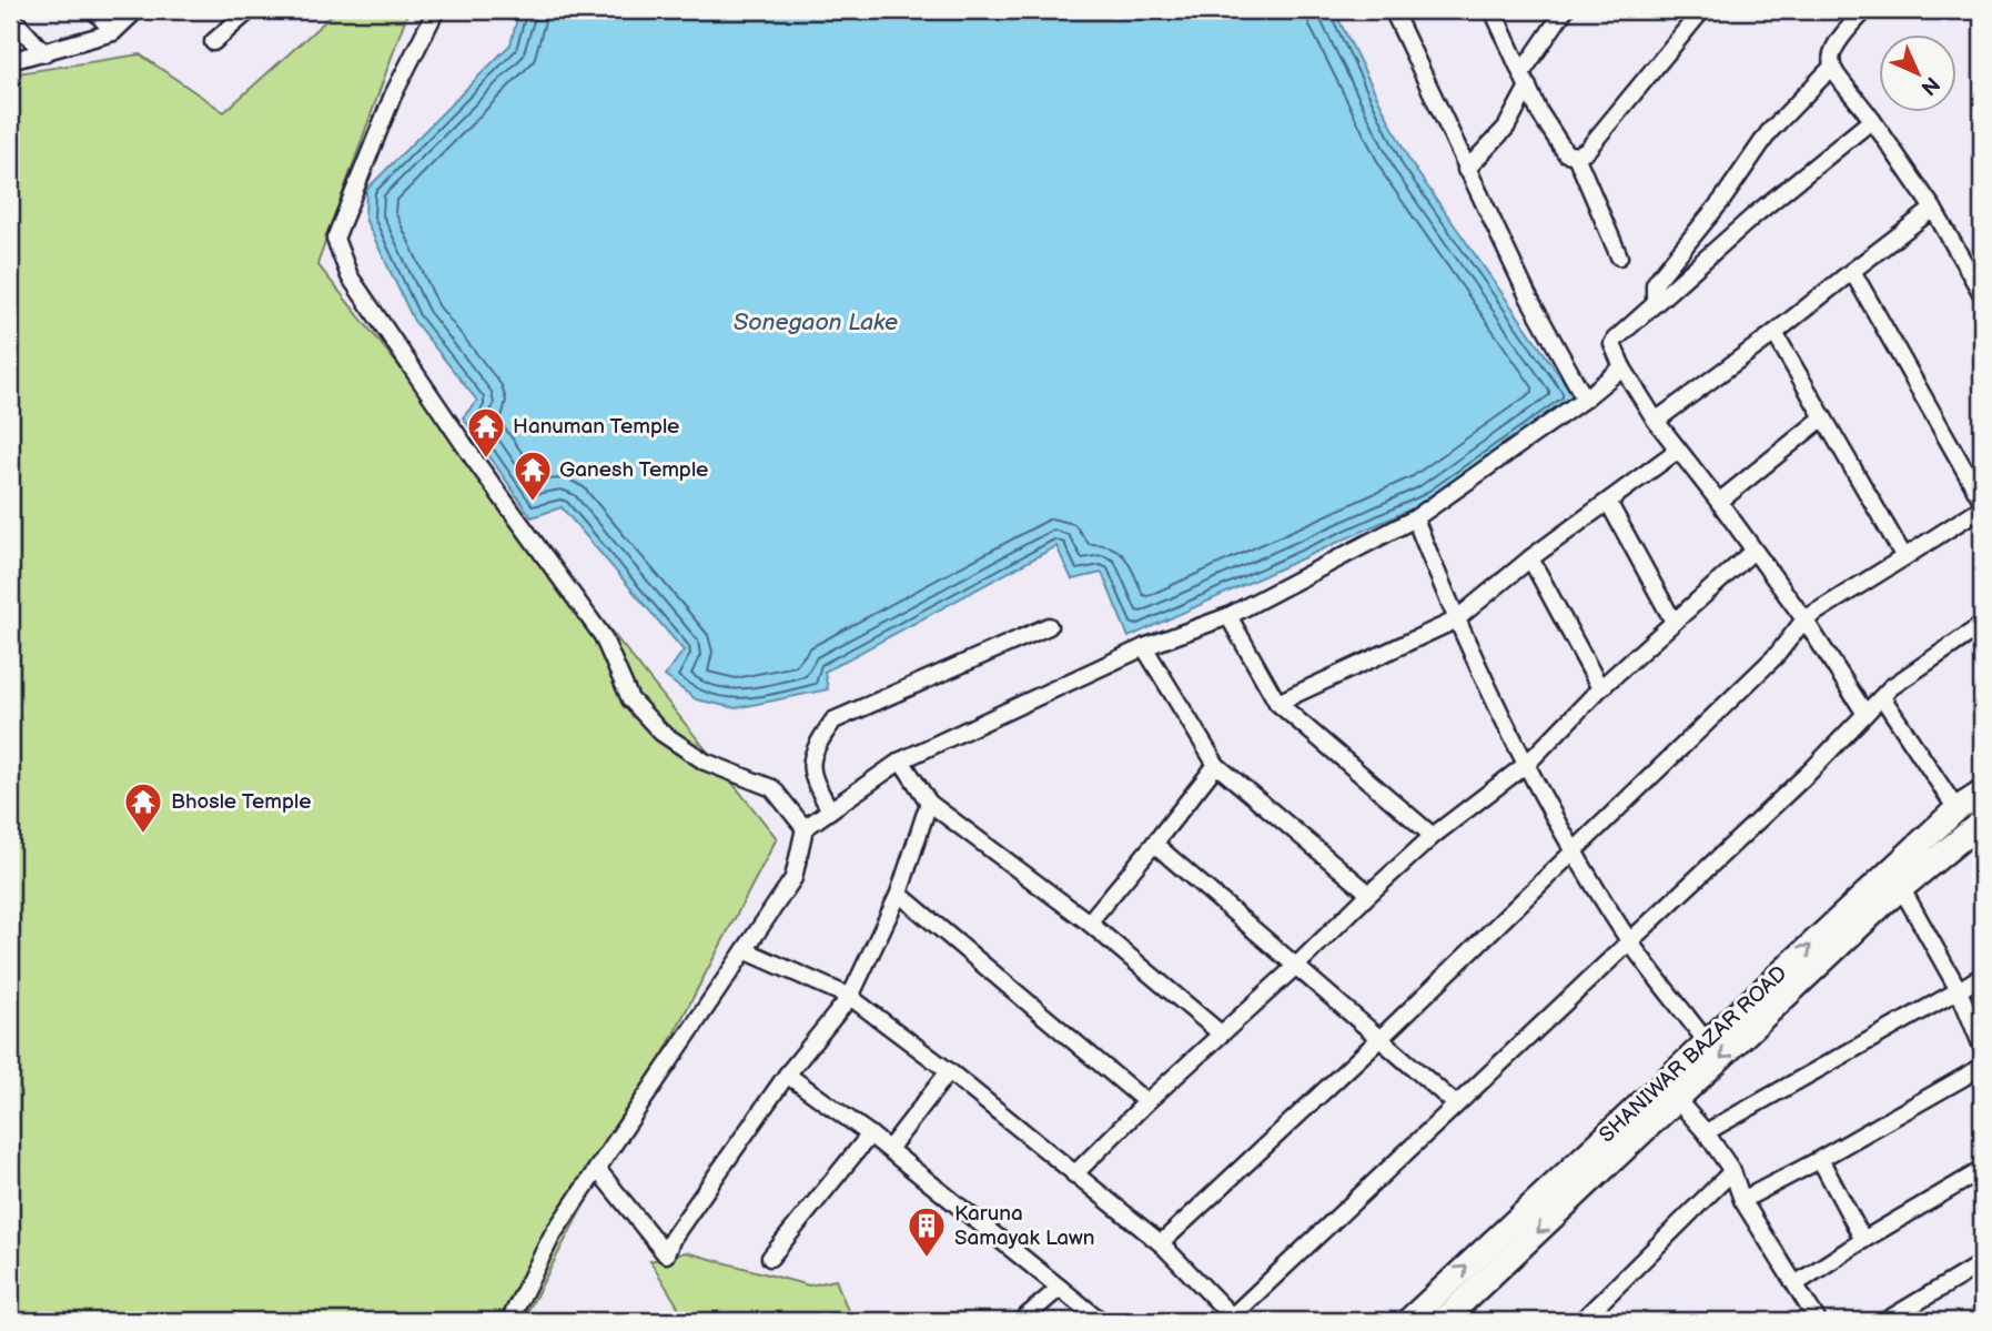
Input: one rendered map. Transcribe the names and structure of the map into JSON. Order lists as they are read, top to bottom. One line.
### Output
{"streets":{"main road":["SHANIWAR BAZAR ROAD"]},"water":["Sonegaon Lake"],"places":{"temple":["Hanuman Temple","Ganesh Temple","Bhosle Temple"],"building":["Karuna Samayak Lawn"]},"north":"bottom right"}
